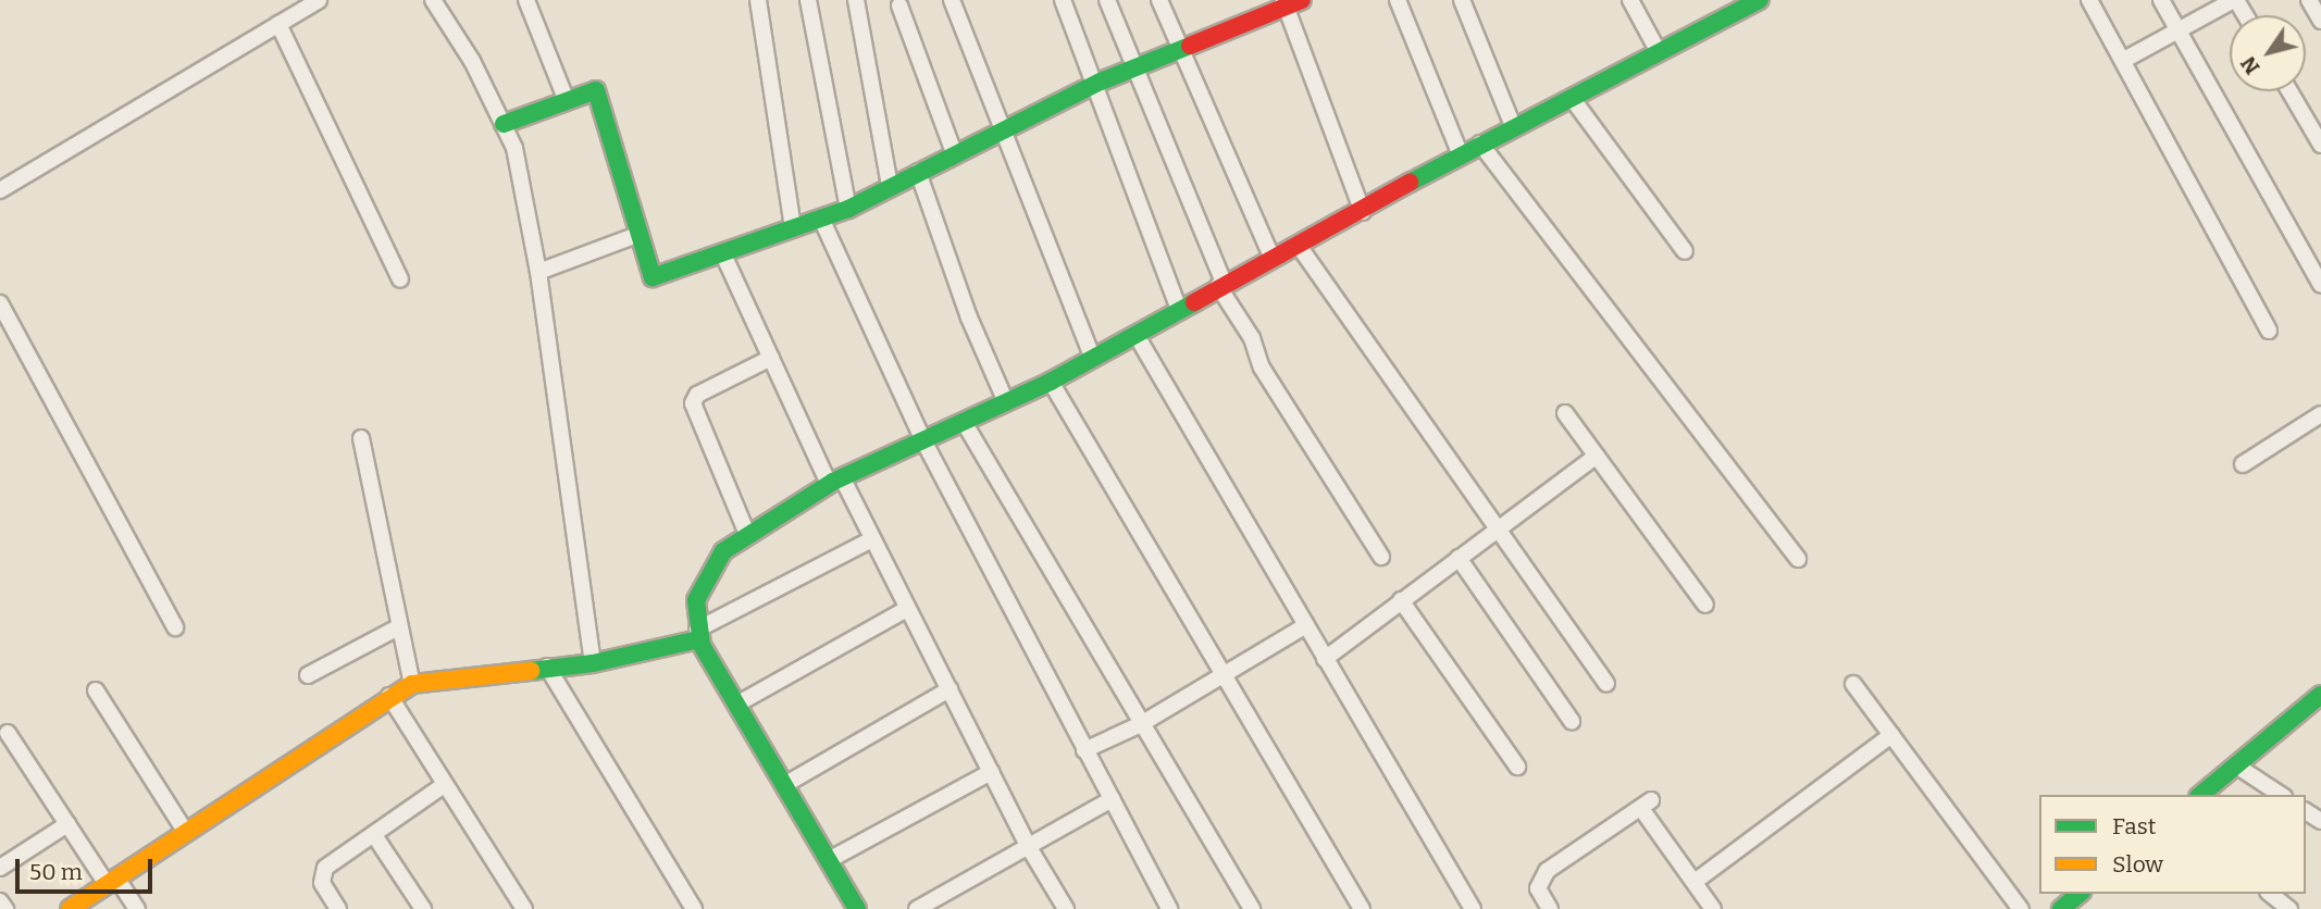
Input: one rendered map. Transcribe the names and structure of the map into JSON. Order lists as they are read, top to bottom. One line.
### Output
{"legend":["Fast","Slow"],"scale_bar":"50 m","north":"bottom left"}
